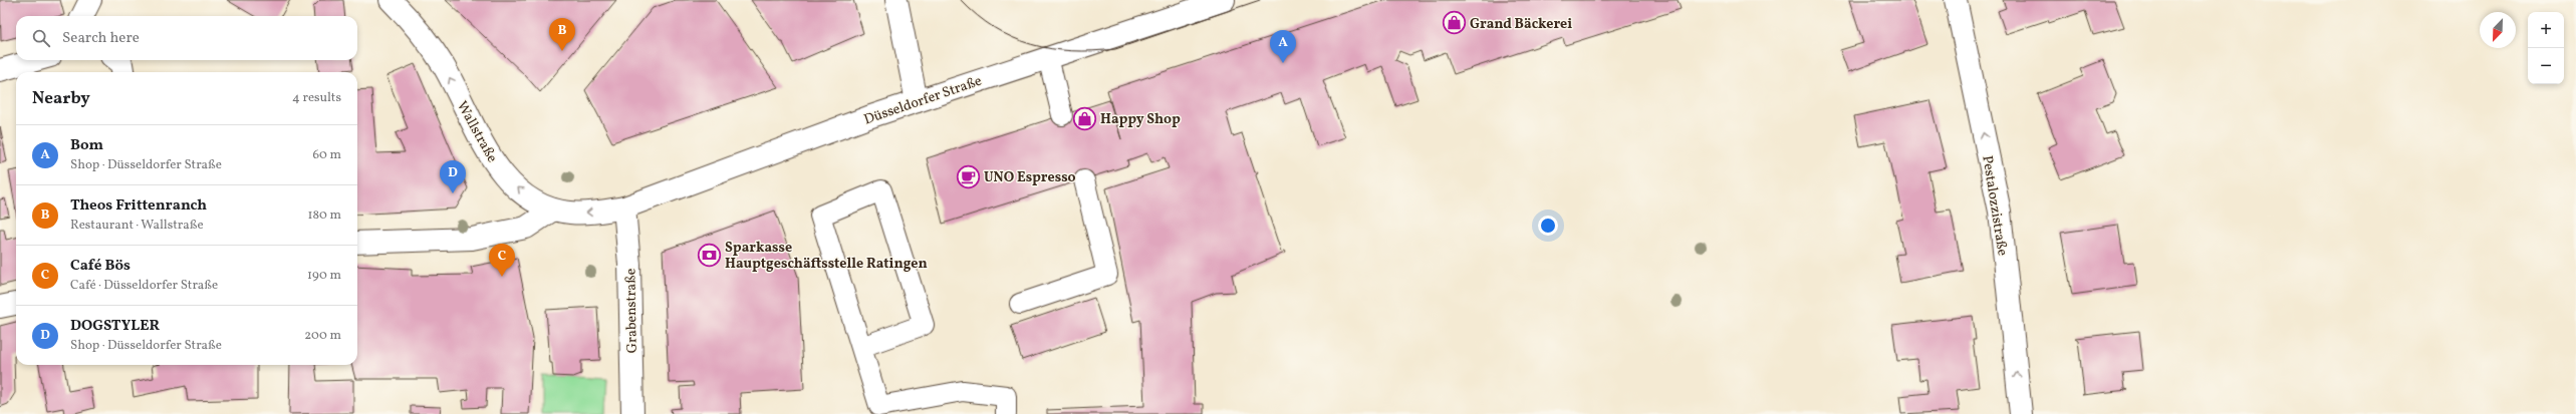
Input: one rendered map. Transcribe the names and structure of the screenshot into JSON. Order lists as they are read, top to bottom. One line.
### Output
{"streets":{"street":["Düsseldorfer Straße","Wallstraße","Pestalozzistraße","Grabenstraße"]},"crossings":[["Düsseldorfer Straße","Wallstraße"],["Düsseldorfer Straße","Grabenstraße"],["Wallstraße","Grabenstraße"]],"one_way":["Wallstraße","Pestalozzistraße"],"places":{"shop":["Grand Bäckerei","Happy Shop"],"cafe":["UNO Espresso"],"bank":["Sparkasse Hauptgeschäftsstelle Ratingen"]},"north":"bottom left","page":{"map_buttons":["+","−"],"search":"Search here","pins":["B","A","D","C"],"heading":["Nearby","4 results"],"list":[{"mark":"A","name":"Bom","note":"Shop · Düsseldorfer Straße","value":"60 m"},{"mark":"B","name":"Theos Frittenranch","note":"Restaurant · Wallstraße","value":"180 m"},{"mark":"C","name":"Café Bös","note":"Café · Düsseldorfer Straße","value":"190 m"},{"mark":"D","name":"DOGSTYLER","note":"Shop · Düsseldorfer Straße","value":"200 m"}]}}
